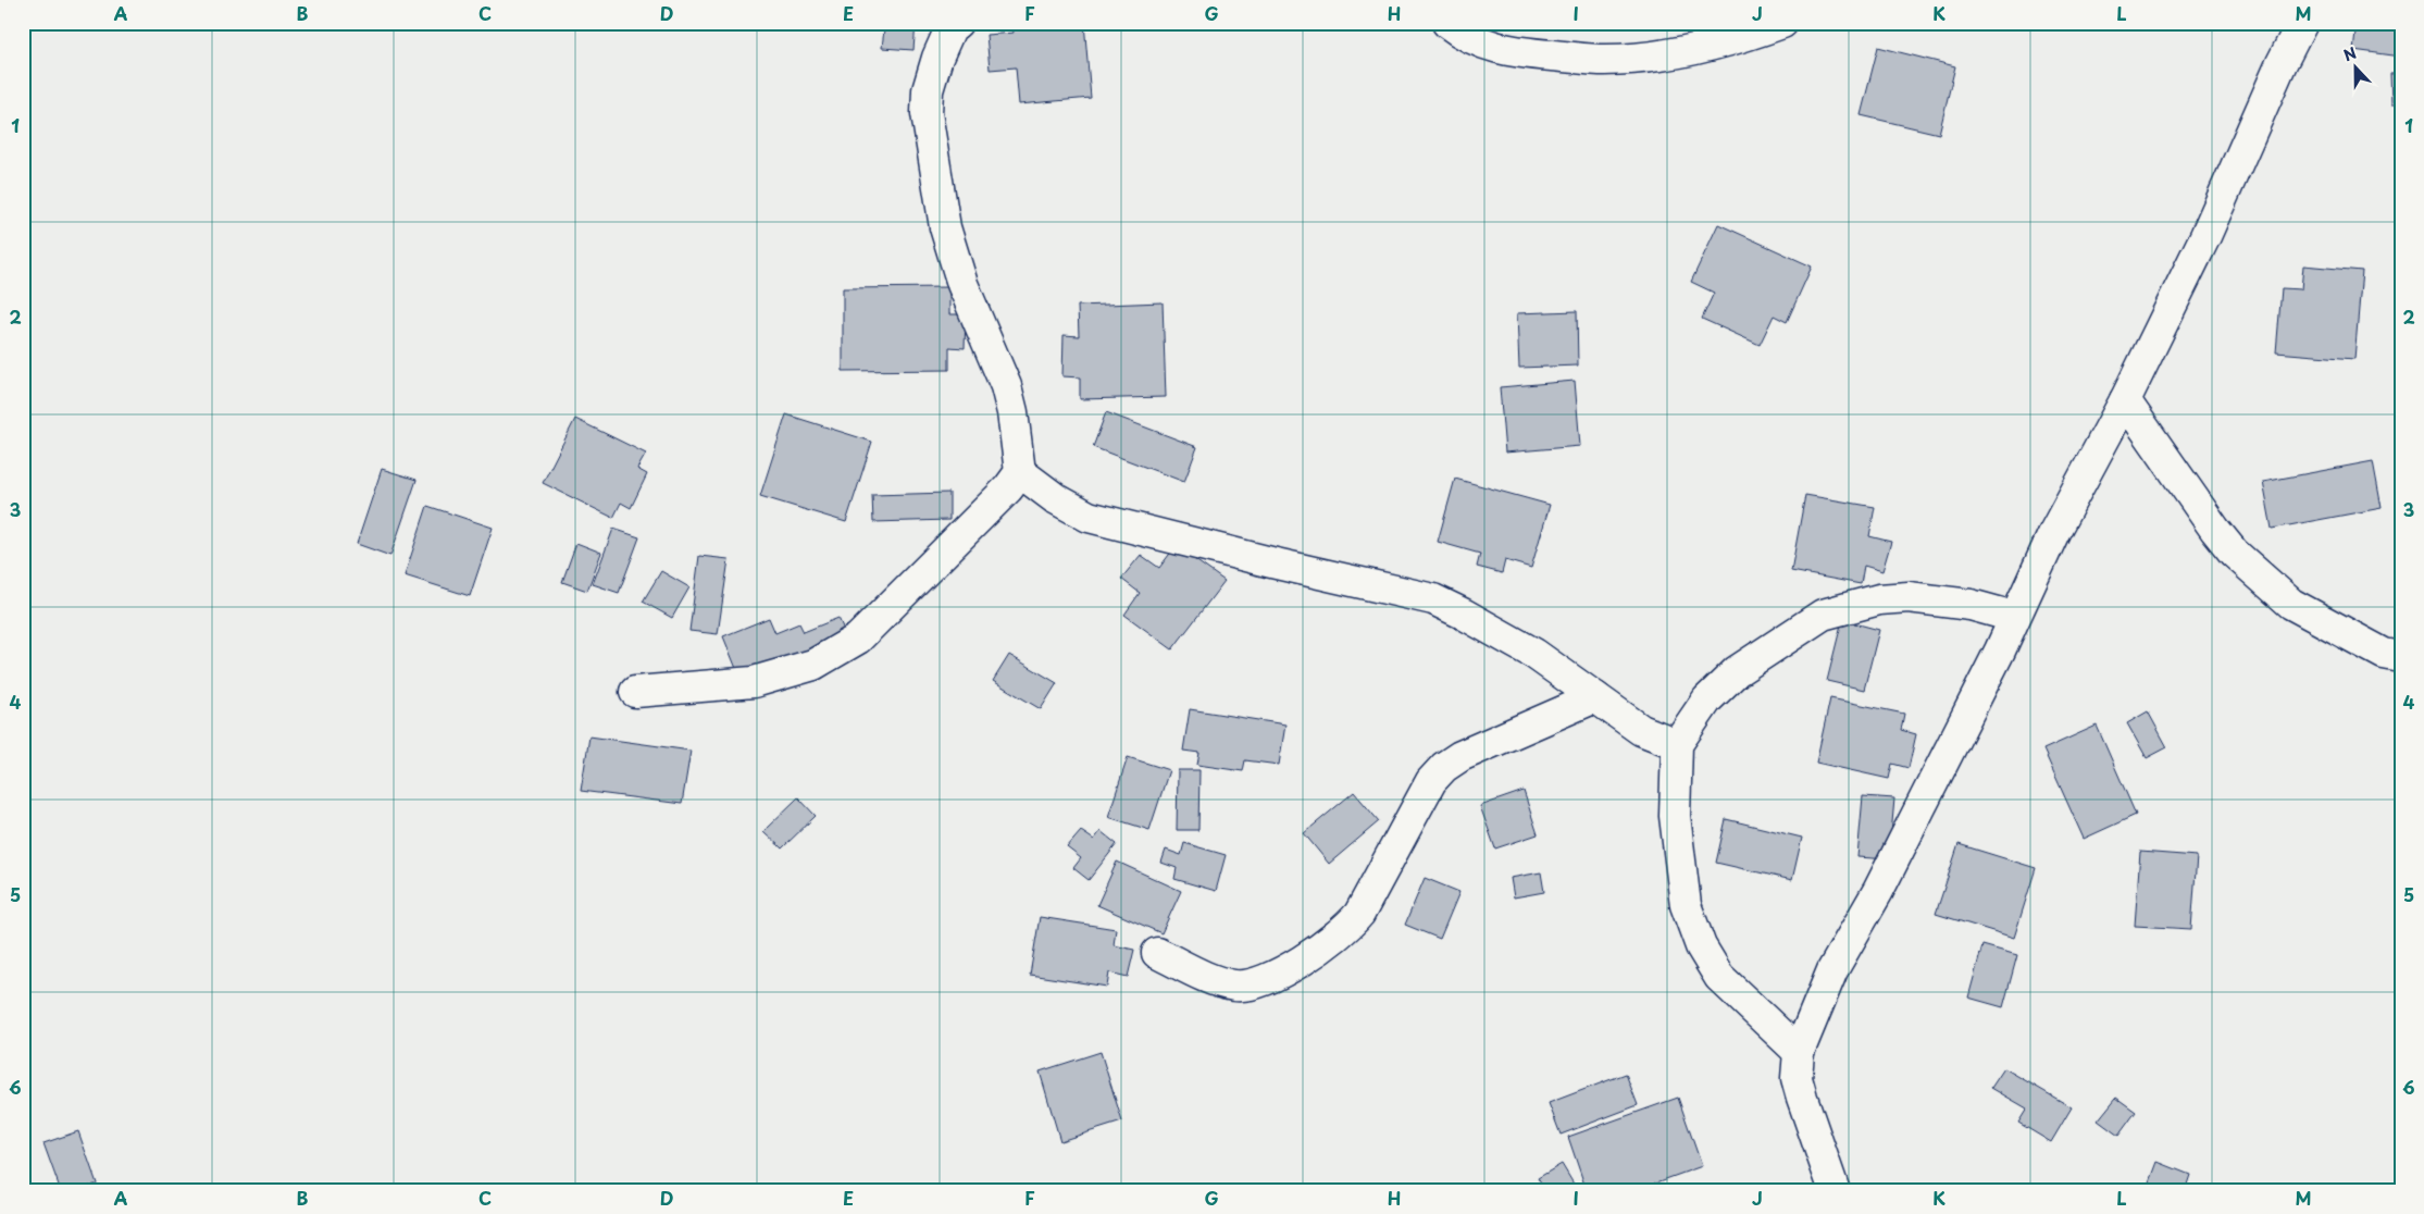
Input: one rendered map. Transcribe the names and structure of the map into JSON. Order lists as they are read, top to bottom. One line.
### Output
{"north":"top","grid":{"columns":["A","B","C","D","E","F","G","H","I","J","K","L","M"],"rows":["1","2","3","4","5","6"]}}
